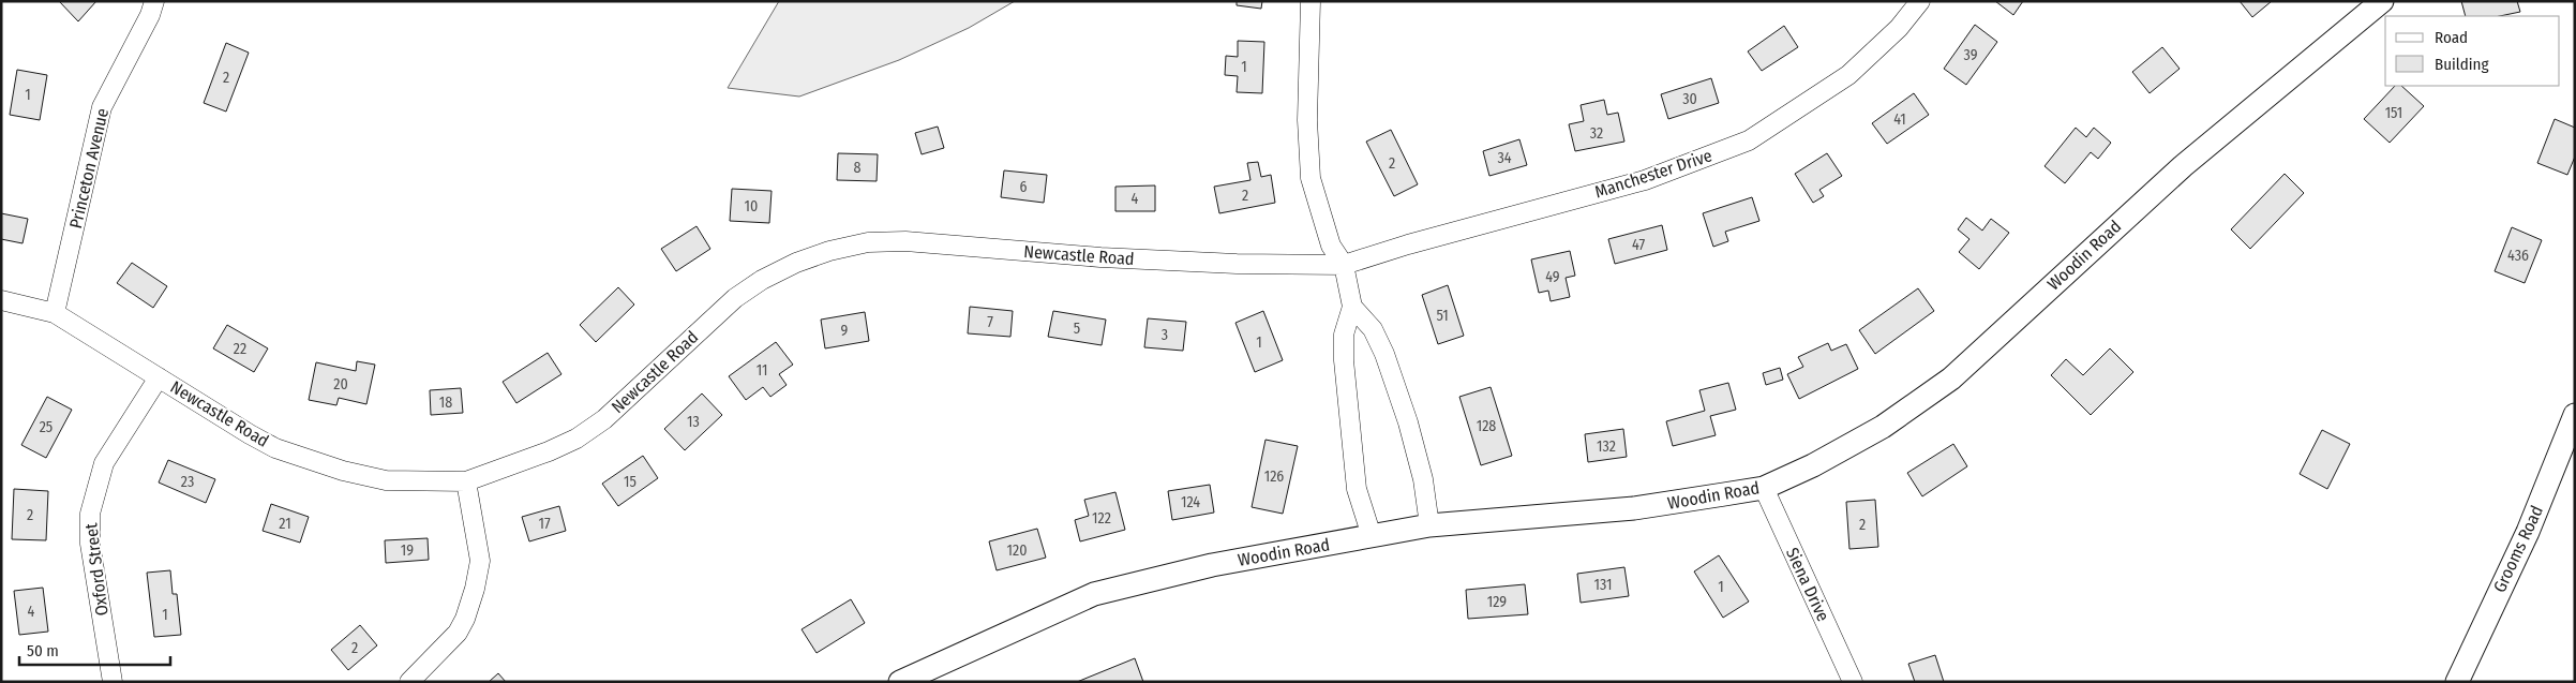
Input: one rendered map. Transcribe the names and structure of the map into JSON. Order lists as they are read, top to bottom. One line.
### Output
{"streets":{"street":["Princeton Avenue","Manchester Drive","Newcastle Road","Woodin Road","Grooms Road","Oxford Street","Siena Drive"]},"crossings":[["Princeton Avenue","Newcastle Road"],["Manchester Drive","Newcastle Road"],["Newcastle Road","Oxford Street"],["Woodin Road","Siena Drive"]],"house_numbers":["39","1","2","1","30","151","41","32","34","2","8","6","2","4","10","47","436","49","51","7","5","9","3","1","22","11","20","18","13","128","25","132","126","23","15","124","2","122","21","17","2","19","120","131","1","129","4","1","2"],"legend":["Road","Building"],"scale_bar":"50 m"}
